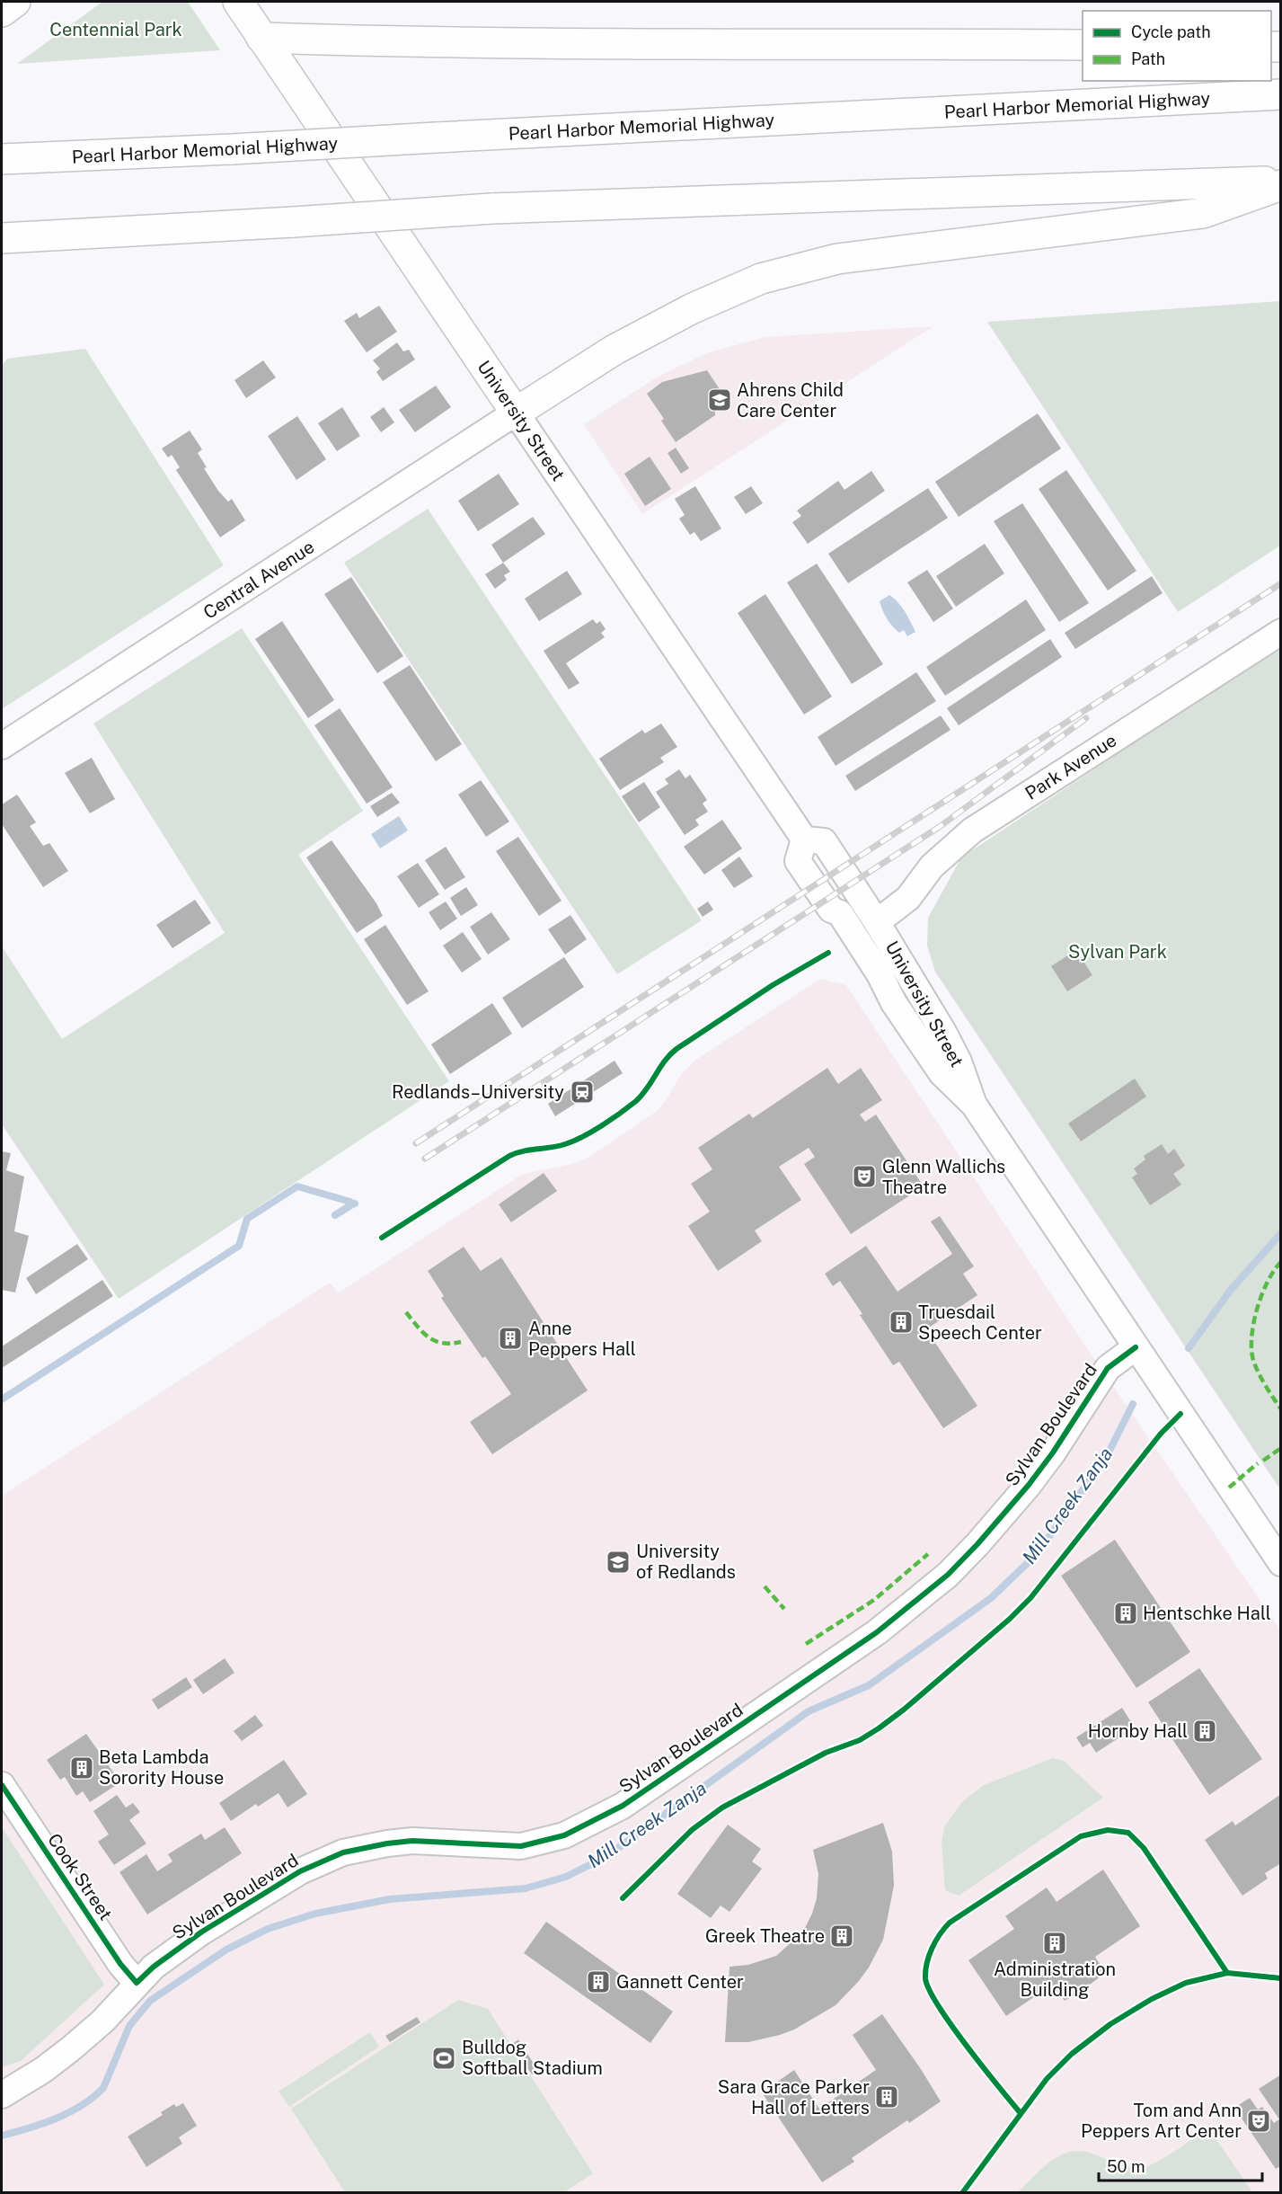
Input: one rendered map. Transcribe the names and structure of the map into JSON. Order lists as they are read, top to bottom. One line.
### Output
{"streets":{"main road":["Pearl Harbor Memorial Highway","University Street"],"street":["Central Avenue","Park Avenue","Sylvan Boulevard","Cook Street"]},"crossings":[["University Street","Central Avenue"],["University Street","Park Avenue"],["Sylvan Boulevard","Cook Street"]],"water":["Mill Creek Zanja"],"parks":["Centennial Park","Sylvan Park"],"places":{"school or university":["Ahrens Child Care Center","University of Redlands"],"station":["Redlands–University"],"theatre":["Glenn Wallichs Theatre","Tom and Ann Peppers Art Center"],"building":["Truesdail Speech Center","Anne Peppers Hall","Hentschke Hall","Hornby Hall","Beta Lambda Sorority House","Greek Theatre","Administration Building","Gannett Center","Sara Grace Parker Hall of Letters"],"sports":["Bulldog Softball Stadium"]},"legend":["Cycle path","Path"],"scale_bar":"50 m"}
